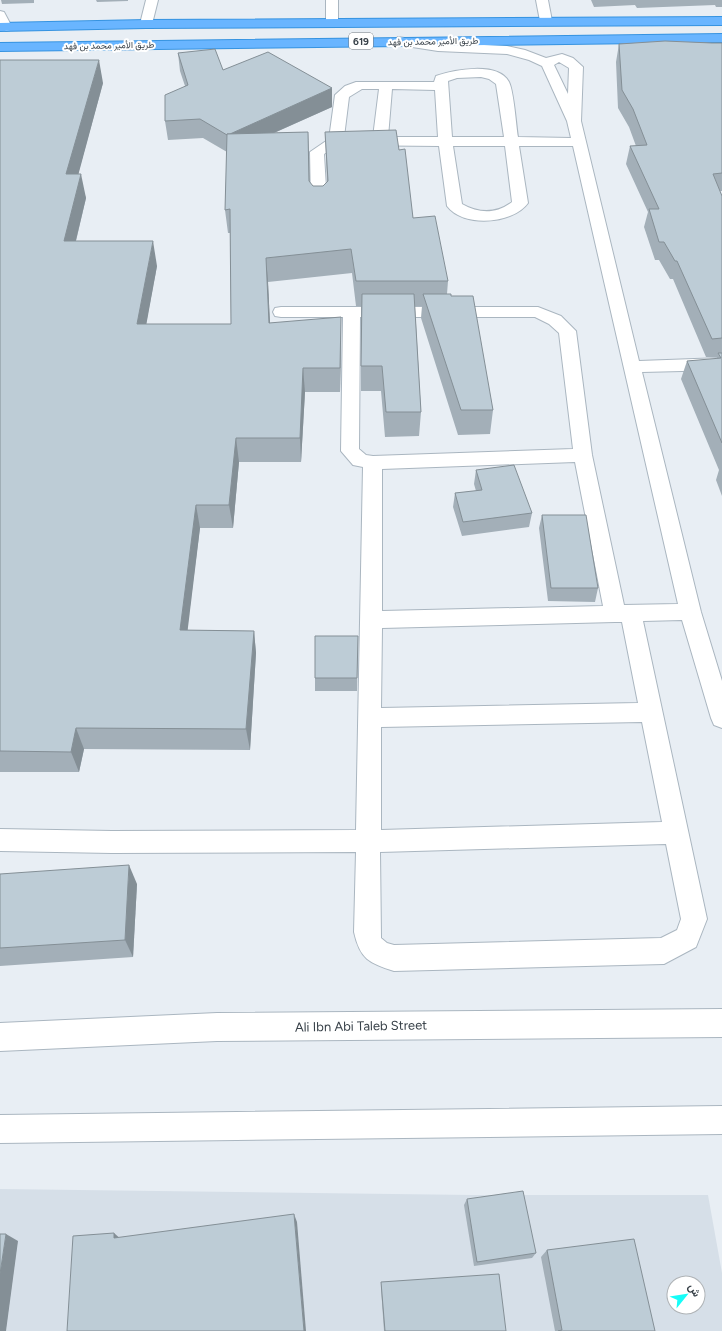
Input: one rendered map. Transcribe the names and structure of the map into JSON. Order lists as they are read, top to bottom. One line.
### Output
{"streets":{"highway":["619","طريق الأمير محمد بن فهد"],"street":["Ali Ibn Abi Taleb Street"]},"north":"top right"}
